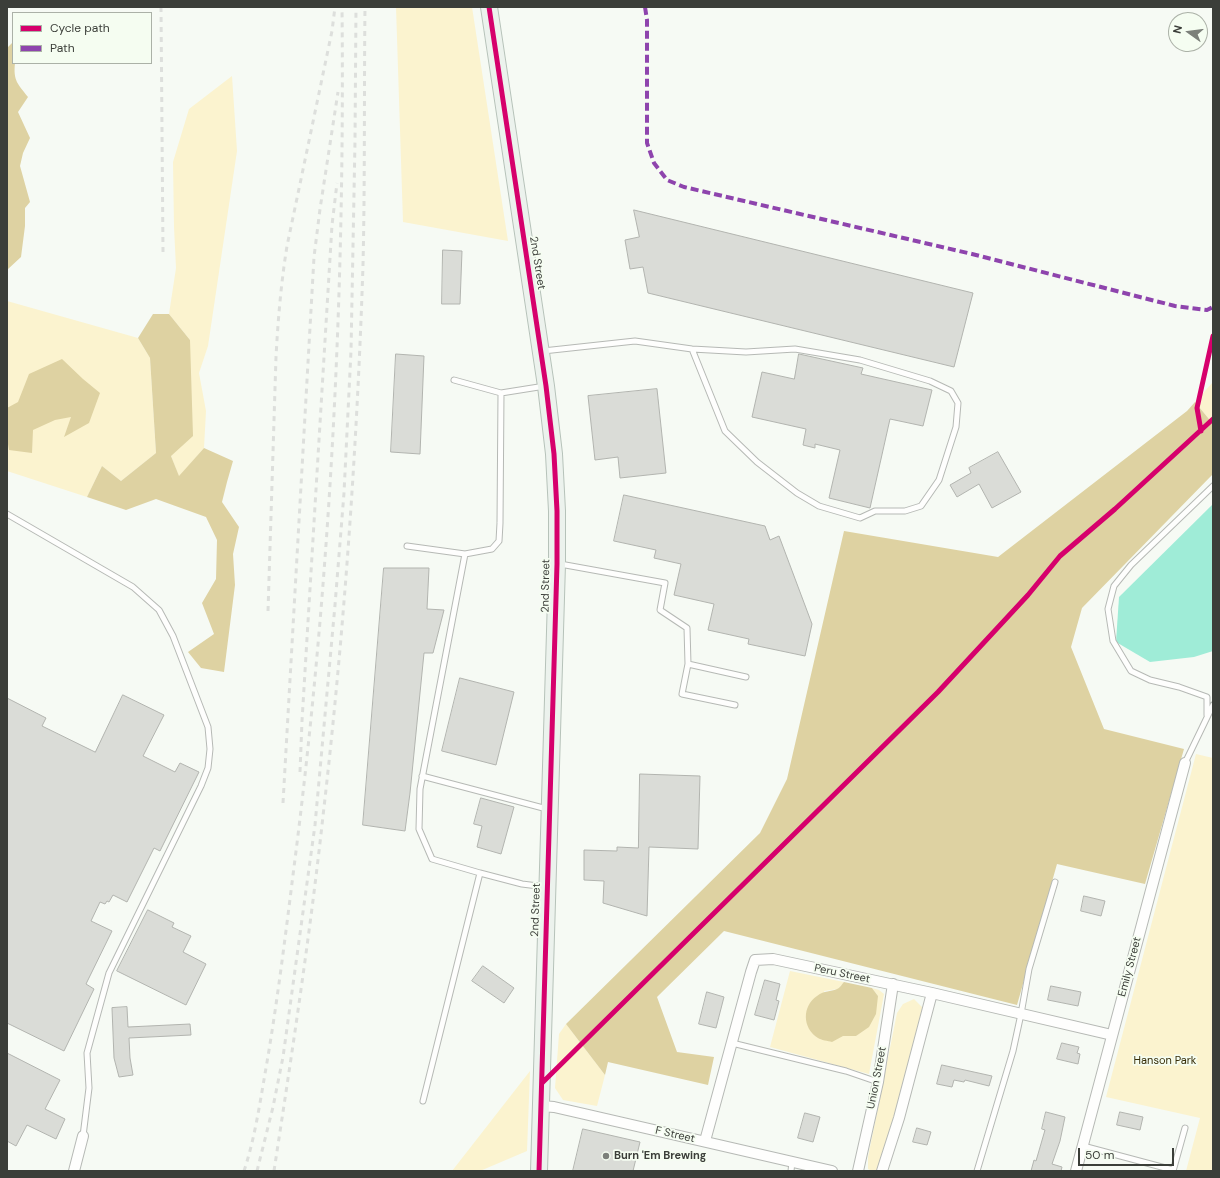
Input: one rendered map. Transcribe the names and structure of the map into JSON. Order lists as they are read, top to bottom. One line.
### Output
{"streets":{"main road":["2nd Street"],"street":["Emily Street","Peru Street","Union Street","F Street"]},"crossings":[["2nd Street","F Street"],["Emily Street","Peru Street"],["Peru Street","Union Street"],["Peru Street","F Street"]],"parks":["Hanson Park"],"places":["Burn 'Em Brewing"],"legend":["Cycle path","Path"],"scale_bar":"50 m","north":"left"}
